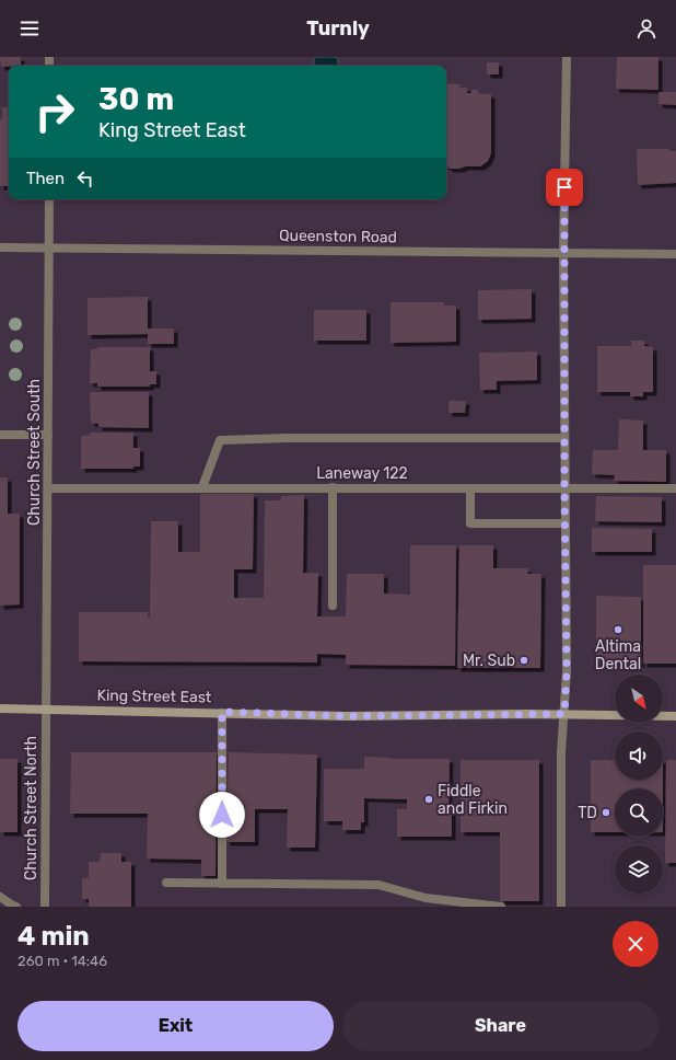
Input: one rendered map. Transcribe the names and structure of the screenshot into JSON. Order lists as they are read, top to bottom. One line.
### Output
{"streets":{"main road":["King Street East"],"street":["Queenston Road","Church Street South","Laneway 122","Church Street North"]},"crossings":[["Queenston Road","Church Street South"],["Church Street South","Laneway 122"],["Church Street South","King Street East"],["Church Street South","Church Street North"],["King Street East","Church Street North"]],"places":["Altima Dental","Mr. Sub","Fiddle and Firkin","TD"],"north":"bottom right","page":{"header":"Turnly","turn":["30 m","King Street East"],"then":"Then","heading":["4 min","260 m · 14:46"],"buttons":["Exit","Share"]}}
